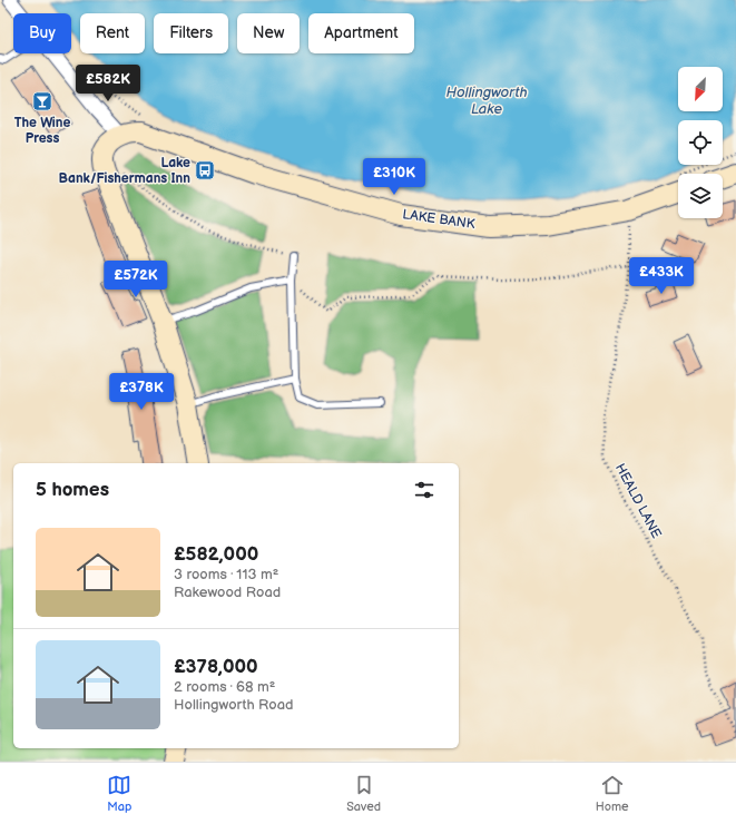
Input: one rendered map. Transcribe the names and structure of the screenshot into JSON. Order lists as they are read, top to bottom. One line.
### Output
{"streets":{"main road":["LAKE BANK"],"path":["HEALD LANE"]},"water":["Hollingworth Lake"],"places":{"bar":["The Wine Press"],"bus stop":["Lake Bank/Fishermans Inn"]},"north":"bottom left","page":{"chip":["Buy","Rent","Filters","New","Apartment"],"price":["£582K","£310K","£433K","£572K","£378K"],"heading":"5 homes","list":[{"name":"£582,000","note":"3 rooms · 113 m² · Rakewood Road"},{"name":"£378,000","note":"2 rooms · 68 m² · Hollingworth Road"}],"tabs":["Map","Saved","Home"]}}
